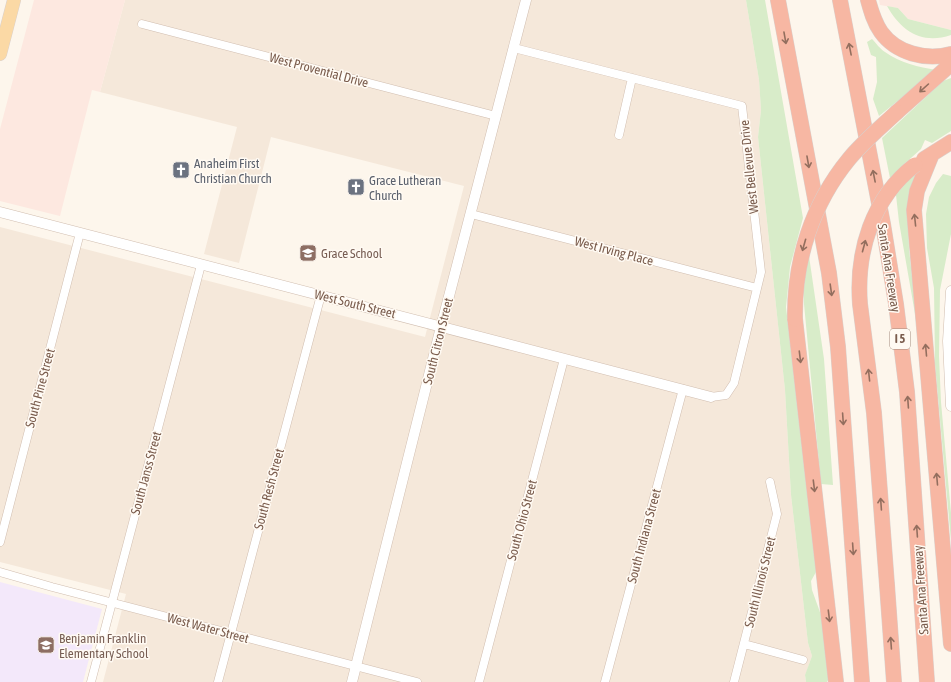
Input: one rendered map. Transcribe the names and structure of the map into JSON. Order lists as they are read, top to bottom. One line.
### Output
{"streets":{"highway":["Santa Ana Freeway","I 5"],"street":["West Provential Drive","West Bellevue Drive","West Irving Place","West South Street","South Citron Street","South Pine Street","South Janss Street","South Resh Street","South Ohio Street","South Indiana Street","South Illinois Street","West Water Street"]},"crossings":[["West Provential Drive","South Citron Street"],["West Bellevue Drive","West Irving Place"],["West Bellevue Drive","West South Street"],["West Bellevue Drive","South Citron Street"],["West Irving Place","South Citron Street"],["West South Street","South Citron Street"],["West South Street","South Pine Street"],["West South Street","South Janss Street"],["West South Street","South Resh Street"],["West South Street","South Ohio Street"],["West South Street","South Indiana Street"],["South Citron Street","West Water Street"],["South Janss Street","West Water Street"],["South Resh Street","West Water Street"]],"places":{"church":["Anaheim First Christian Church","Grace Lutheran Church"],"school or university":["Grace School","Benjamin Franklin Elementary School"]}}
